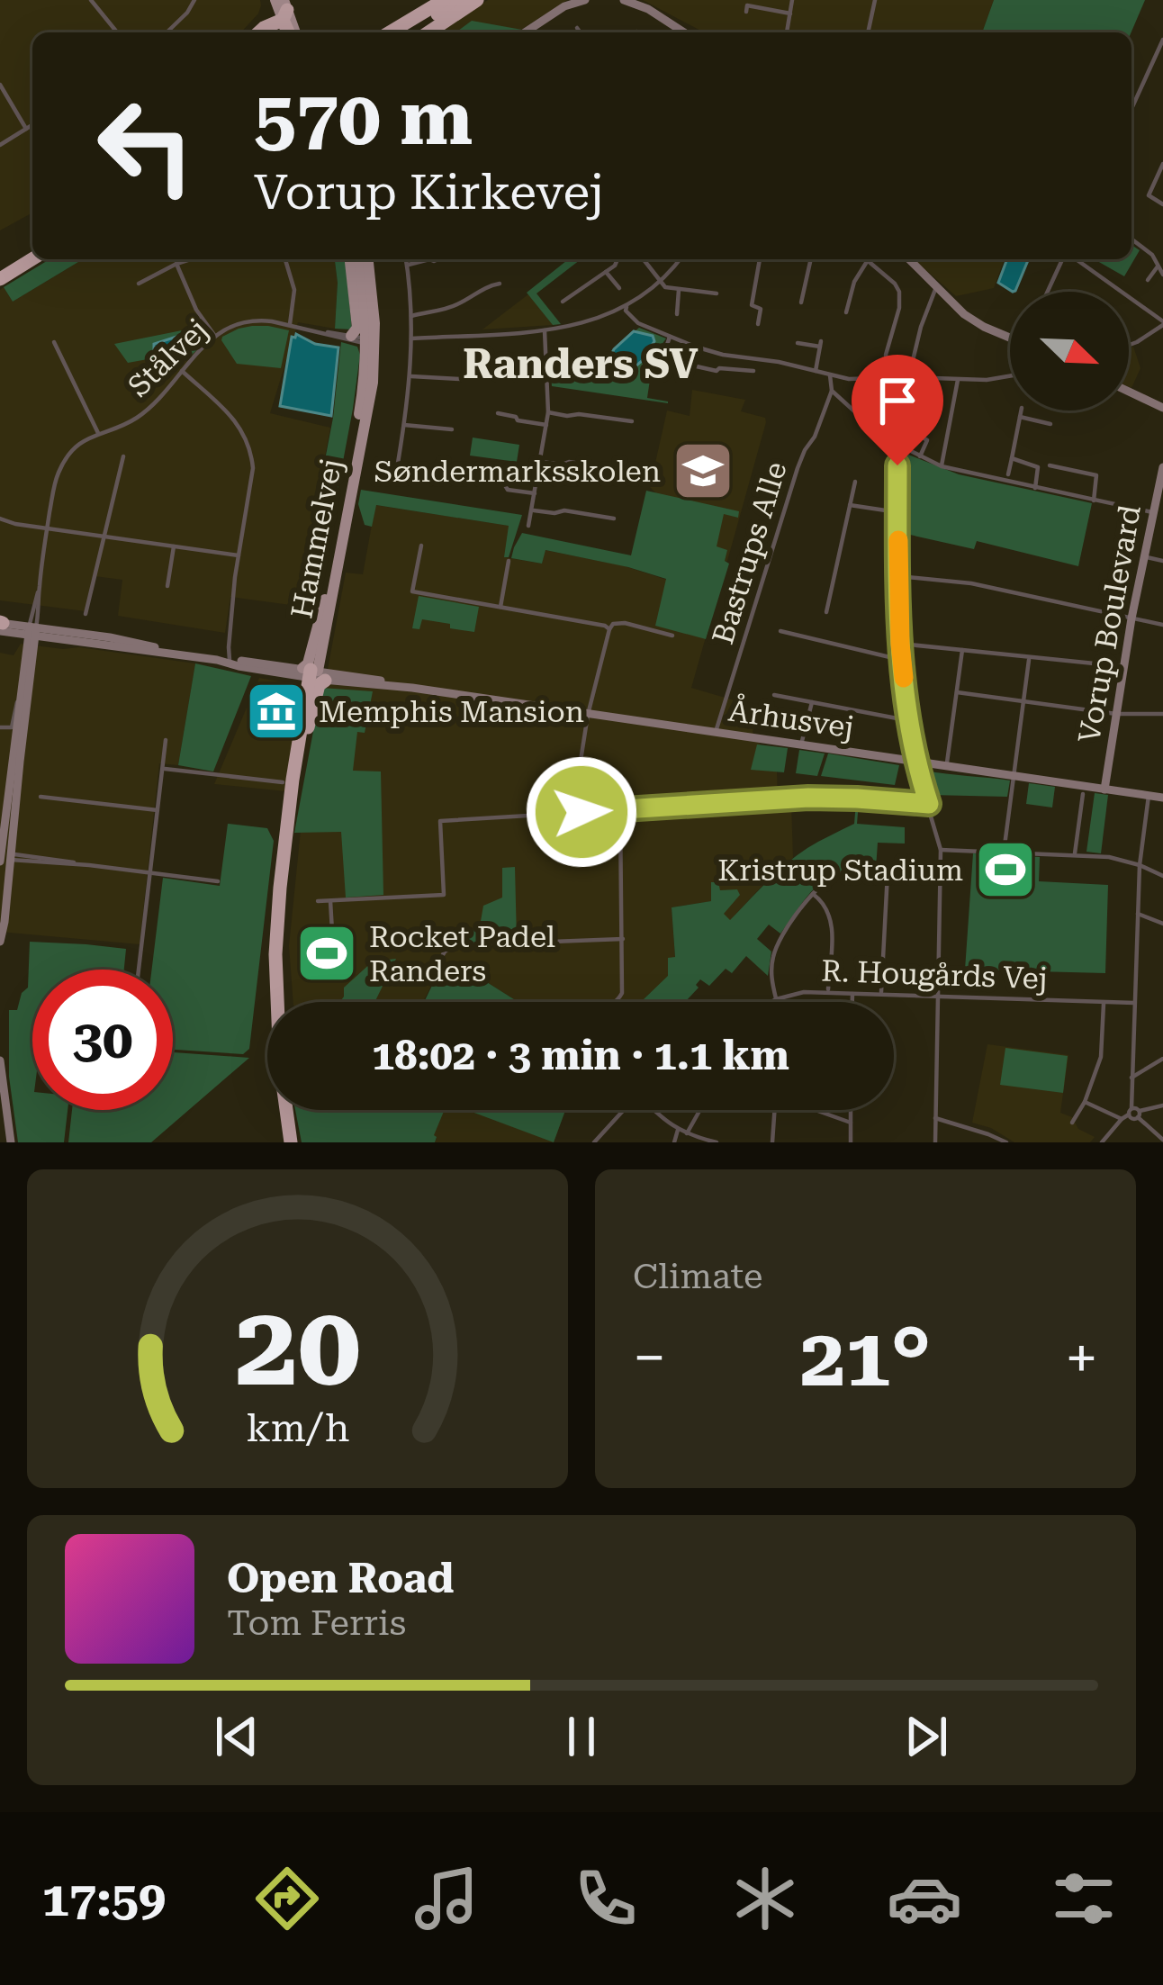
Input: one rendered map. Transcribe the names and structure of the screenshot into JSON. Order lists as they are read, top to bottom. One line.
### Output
{"streets":{"highway":["Hammelvej"],"main road":["Vorup Boulevard","Århusvej"],"street":["Stålvej","Bastrups Alle","R. Hougårds Vej"]},"crossings":[["Stålvej","Hammelvej"],["Hammelvej","Århusvej"],["Bastrups Alle","Århusvej"],["Vorup Boulevard","Århusvej"]],"districts":["Randers SV"],"places":{"school or university":["Søndermarksskolen"],"museum":["Memphis Mansion"],"sports":["Kristrup Stadium","Rocket Padel Randers"]},"north":"bottom right","page":{"turn":["570 m","Vorup Kirkevej"],"limit":"30","trip":"18:02 · 3 min · 1.1 km","tile":"Climate","heat":["−","21°","+"],"song":["Open Road","Tom Ferris"],"tabs":"17:59","gauge":["20","km/h"]}}
